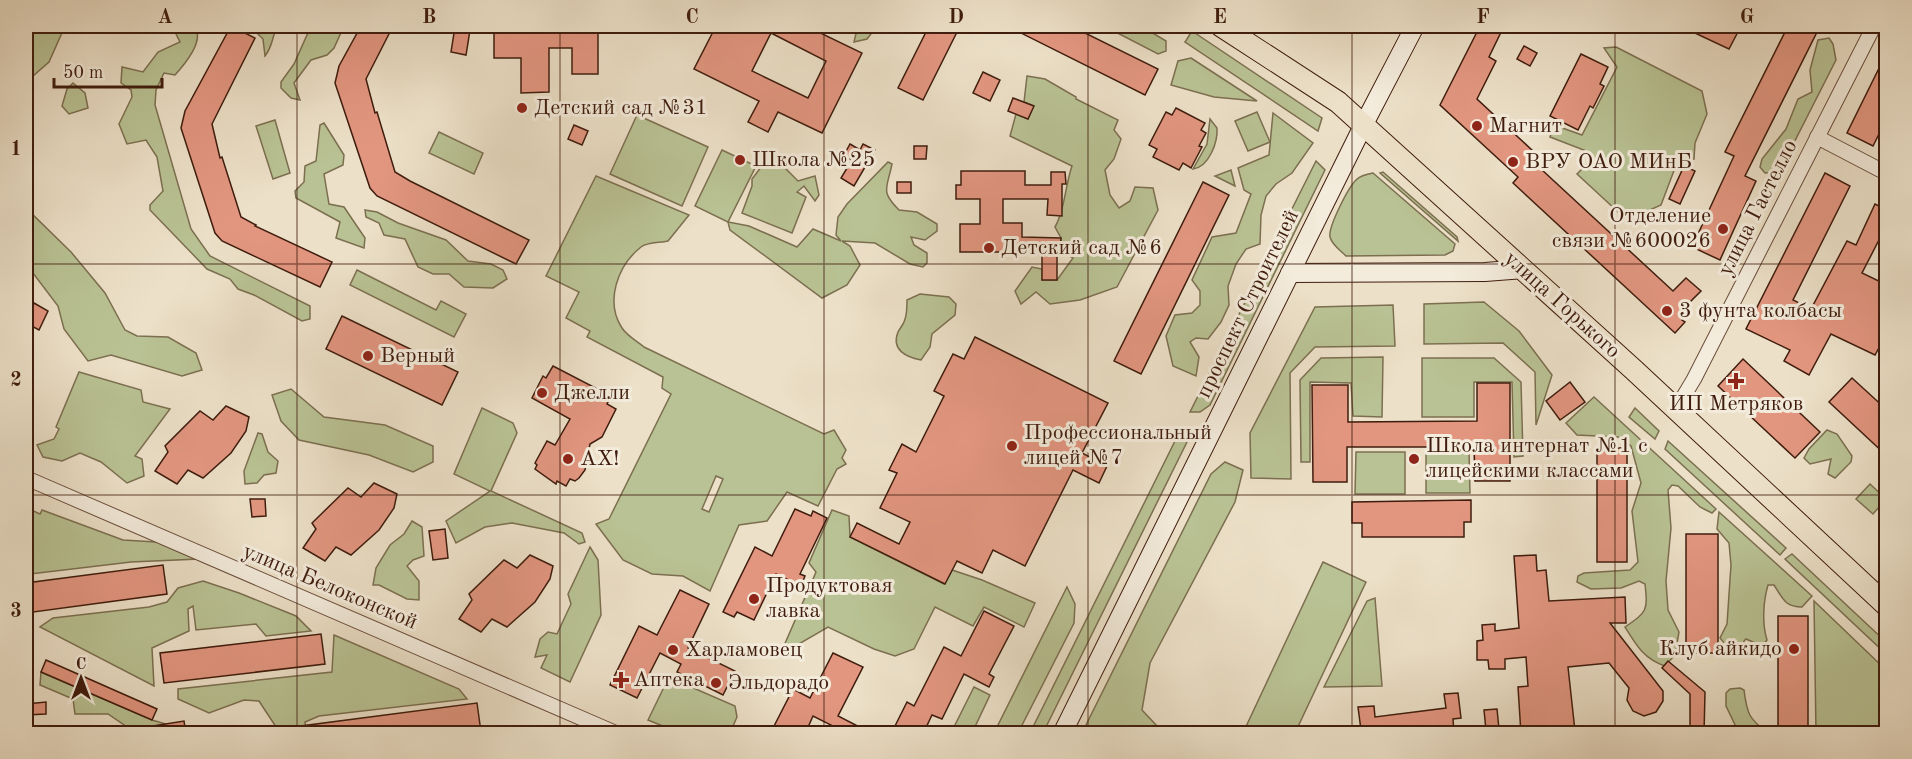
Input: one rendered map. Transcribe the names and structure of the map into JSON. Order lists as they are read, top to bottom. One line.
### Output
{"streets":{"main road":["проспект Строителей","улица Горького"],"street":["улица Гастелло","улица Белоконской"]},"crossings":[["улица Гастелло","улица Горького"],["проспект Строителей","улица Горького"]],"places":{"other":["Детский сад №31","Магнит","Школа №25","ВРУ ОАО МИнБ","Отделение связи №600026","Детский сад №6","3 фунта колбасы","Верный","Джелли","Профессиональный лицей №7","АХ!","Школа интернат №1 с лицейскими классами","Продуктовая лавка","Клуб айкидо","Харламовец","Эльдорадо"],"health":["ИП Метряков","Аптека"]},"scale_bar":"50 m","north":"top","grid":{"columns":["A","B","C","D","E","F","G"],"rows":["1","2","3"]}}
